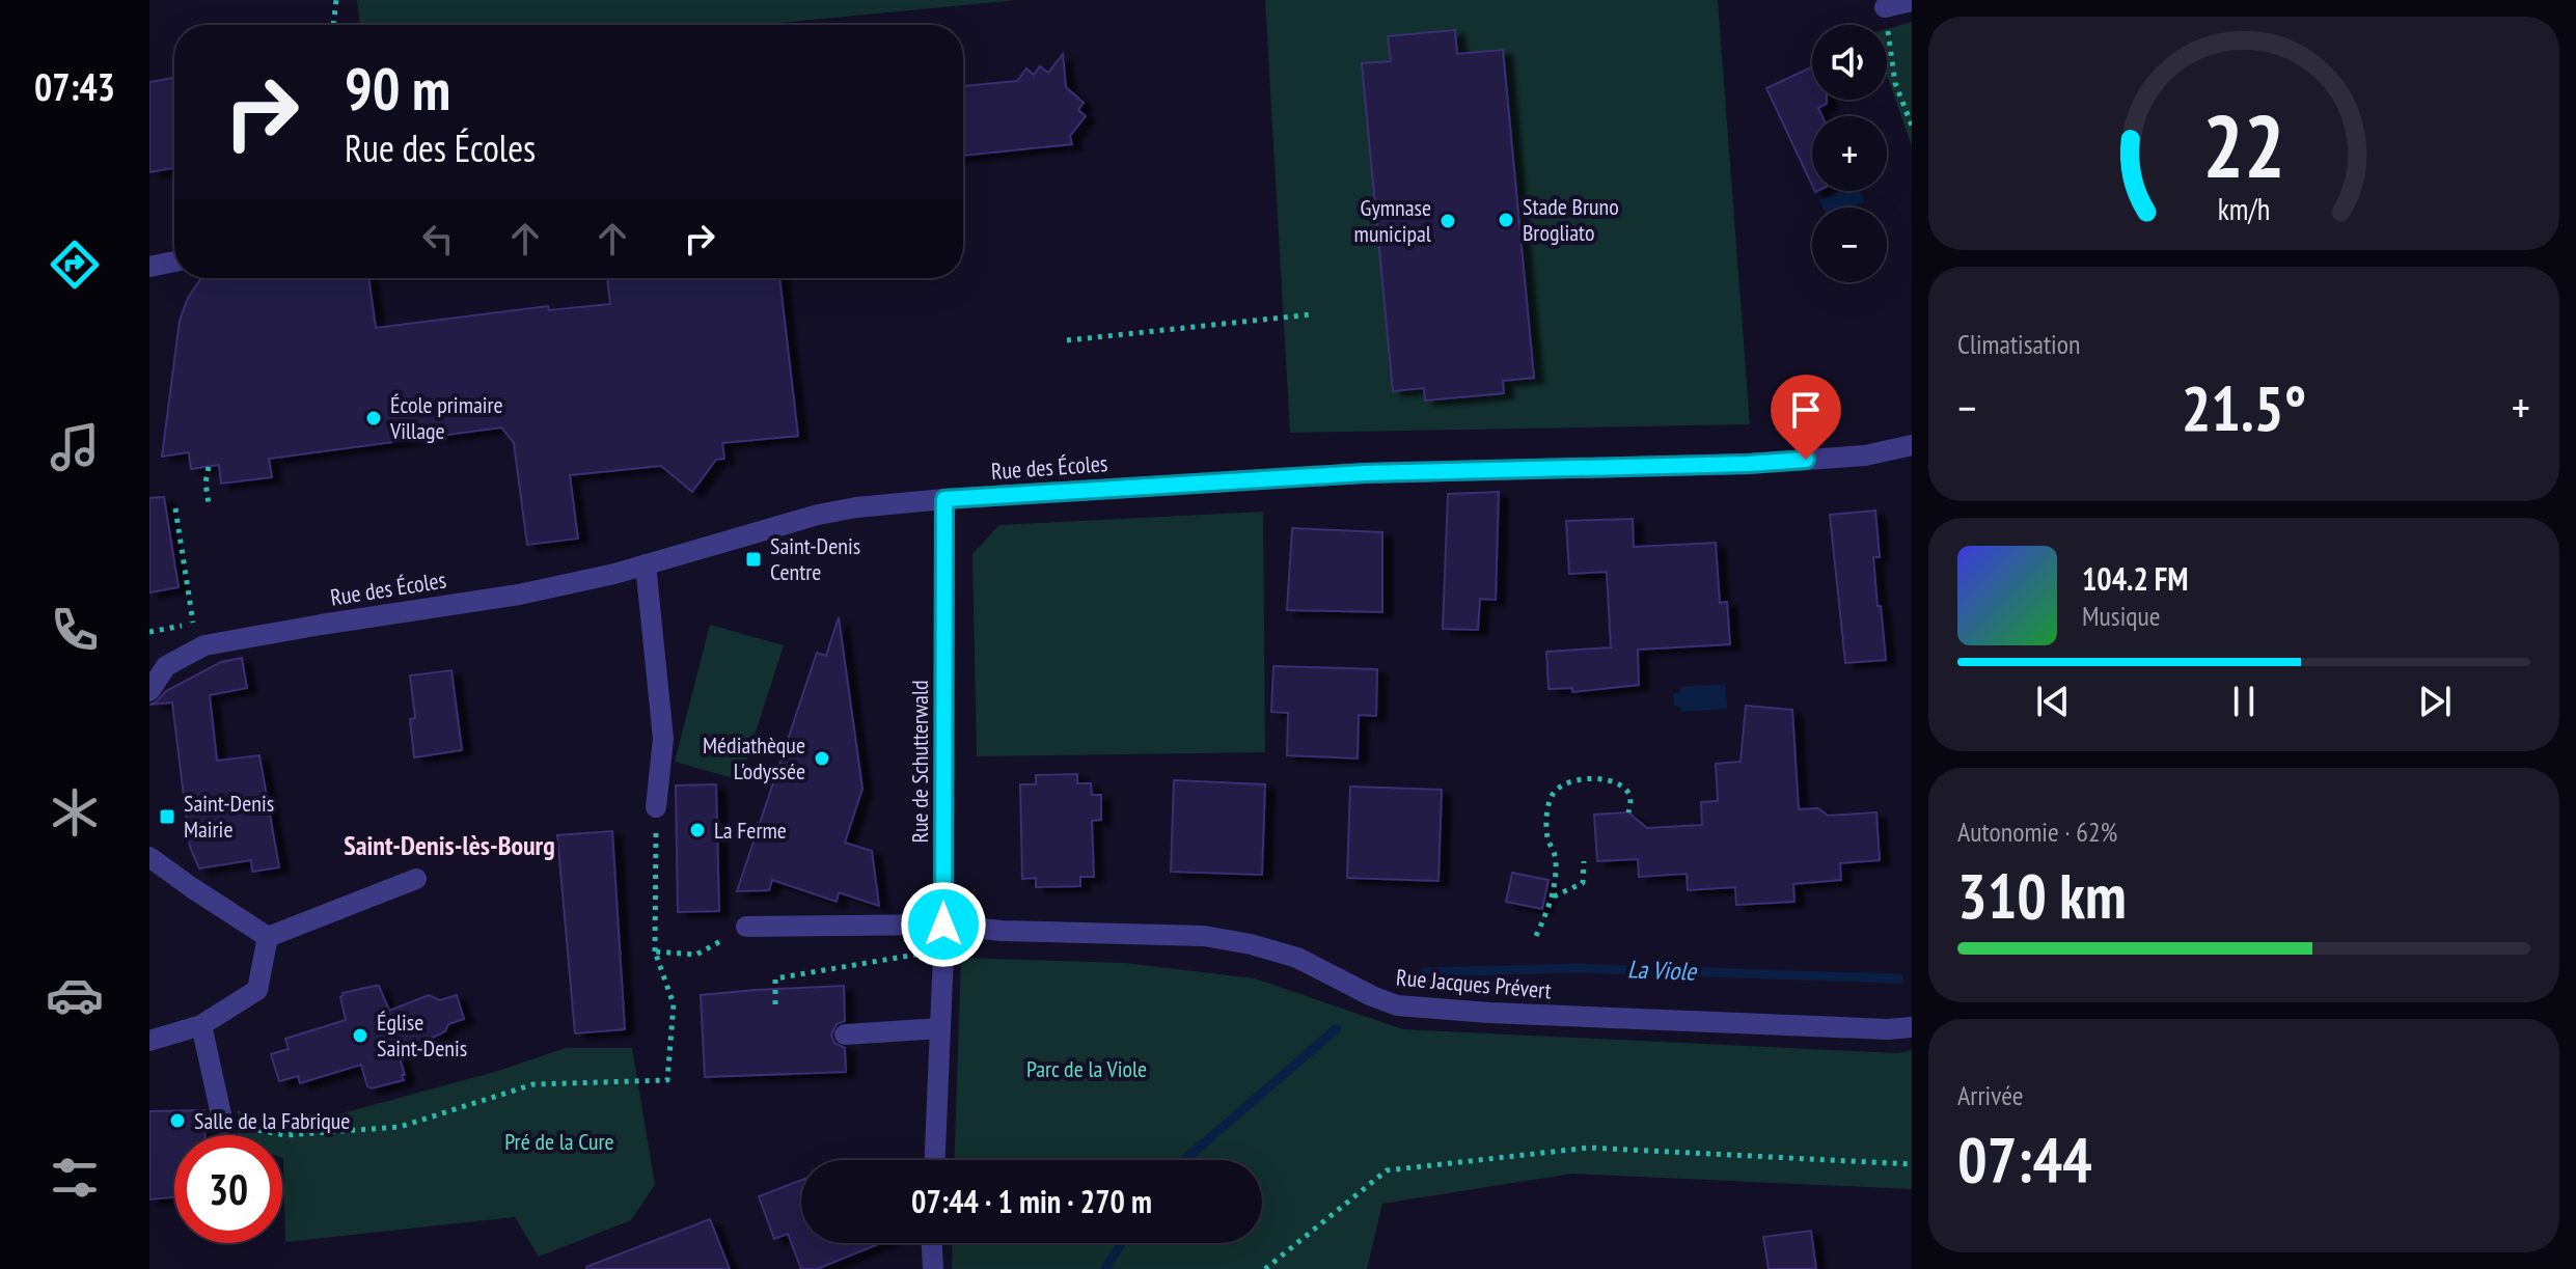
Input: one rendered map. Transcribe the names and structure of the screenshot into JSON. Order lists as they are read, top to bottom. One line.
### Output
{"streets":{"street":["Rue des Écoles","Rue de Schutterwald","Rue Jacques Prévert"]},"crossings":[["Rue des Écoles","Rue de Schutterwald"],["Rue de Schutterwald","Rue Jacques Prévert"]],"districts":["Saint-Denis-lès-Bourg"],"water":["La Viole"],"parks":["Parc de la Viole","Pré de la Cure"],"places":{"other":["Stade Bruno Brogliato","Gymnase municipal","École primaire Village","Médiathèque L'odyssée","La Ferme","Église Saint-Denis","Salle de la Fabrique"],"transit":["Saint-Denis Centre","Saint-Denis Mairie"]},"page":{"tabs":"07:43","map_buttons":["+","−"],"turn":["90 m","Rue des Écoles"],"tile":["Climatisation",["Autonomie · 62%","310 km"],["Arrivée","07:44"]],"heat":["−","21.5°","+"],"song":["104.2 FM","Musique"],"limit":"30","trip":"07:44 · 1 min · 270 m","gauge":["22","km/h"]}}
